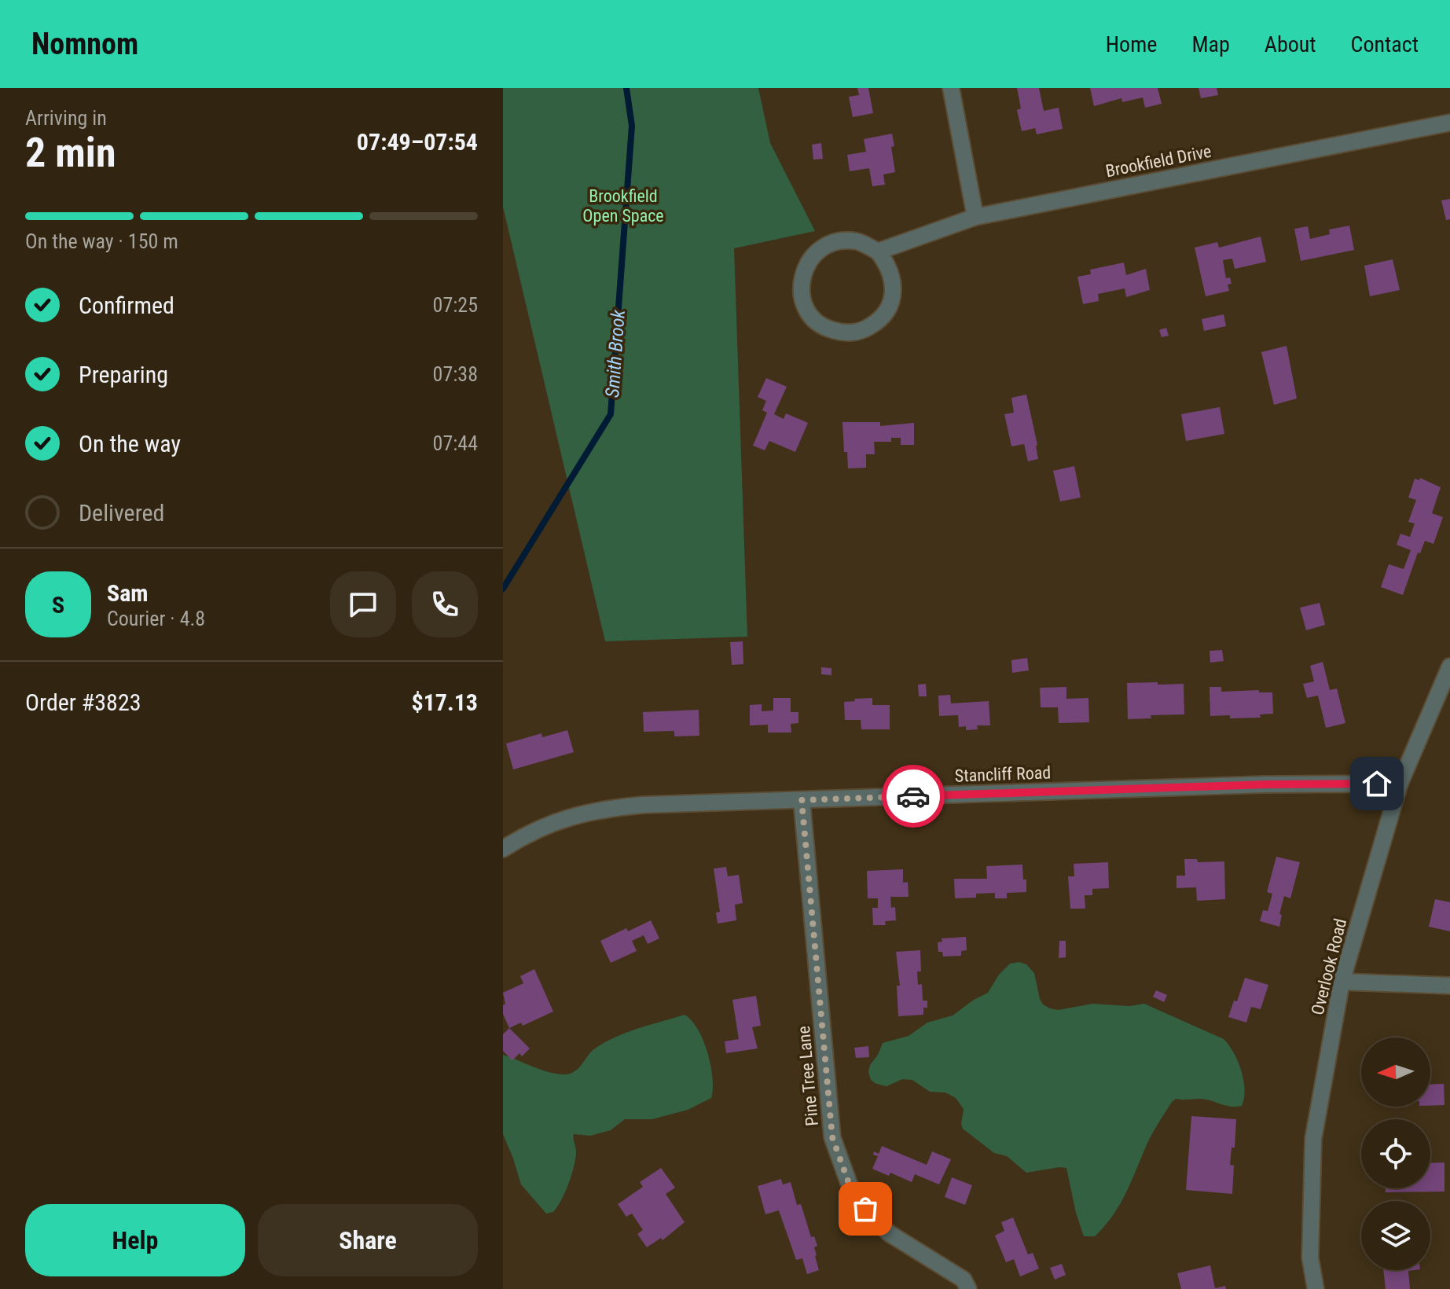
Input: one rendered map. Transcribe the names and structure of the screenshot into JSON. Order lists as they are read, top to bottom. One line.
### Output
{"streets":{"street":["Brookfield Drive","Stancliff Road","Overlook Road","Pine Tree Lane"]},"crossings":[["Stancliff Road","Overlook Road"],["Stancliff Road","Pine Tree Lane"]],"water":["Smith Brook"],"parks":["Brookfield Open Space"],"north":"left","page":{"header":"Nomnom","nav":["Home","Map","About","Contact"],"heading":["2 min","Arriving in","07:49–07:54"],"panel":["Sam","Courier · 4.8","Order #3823","$17.13"],"bar":"On the way · 150 m","list":[["Confirmed","07:25"],["Preparing","07:38"],["On the way","07:44"],"Delivered"],"round":"S","buttons":["Help","Share"]}}
